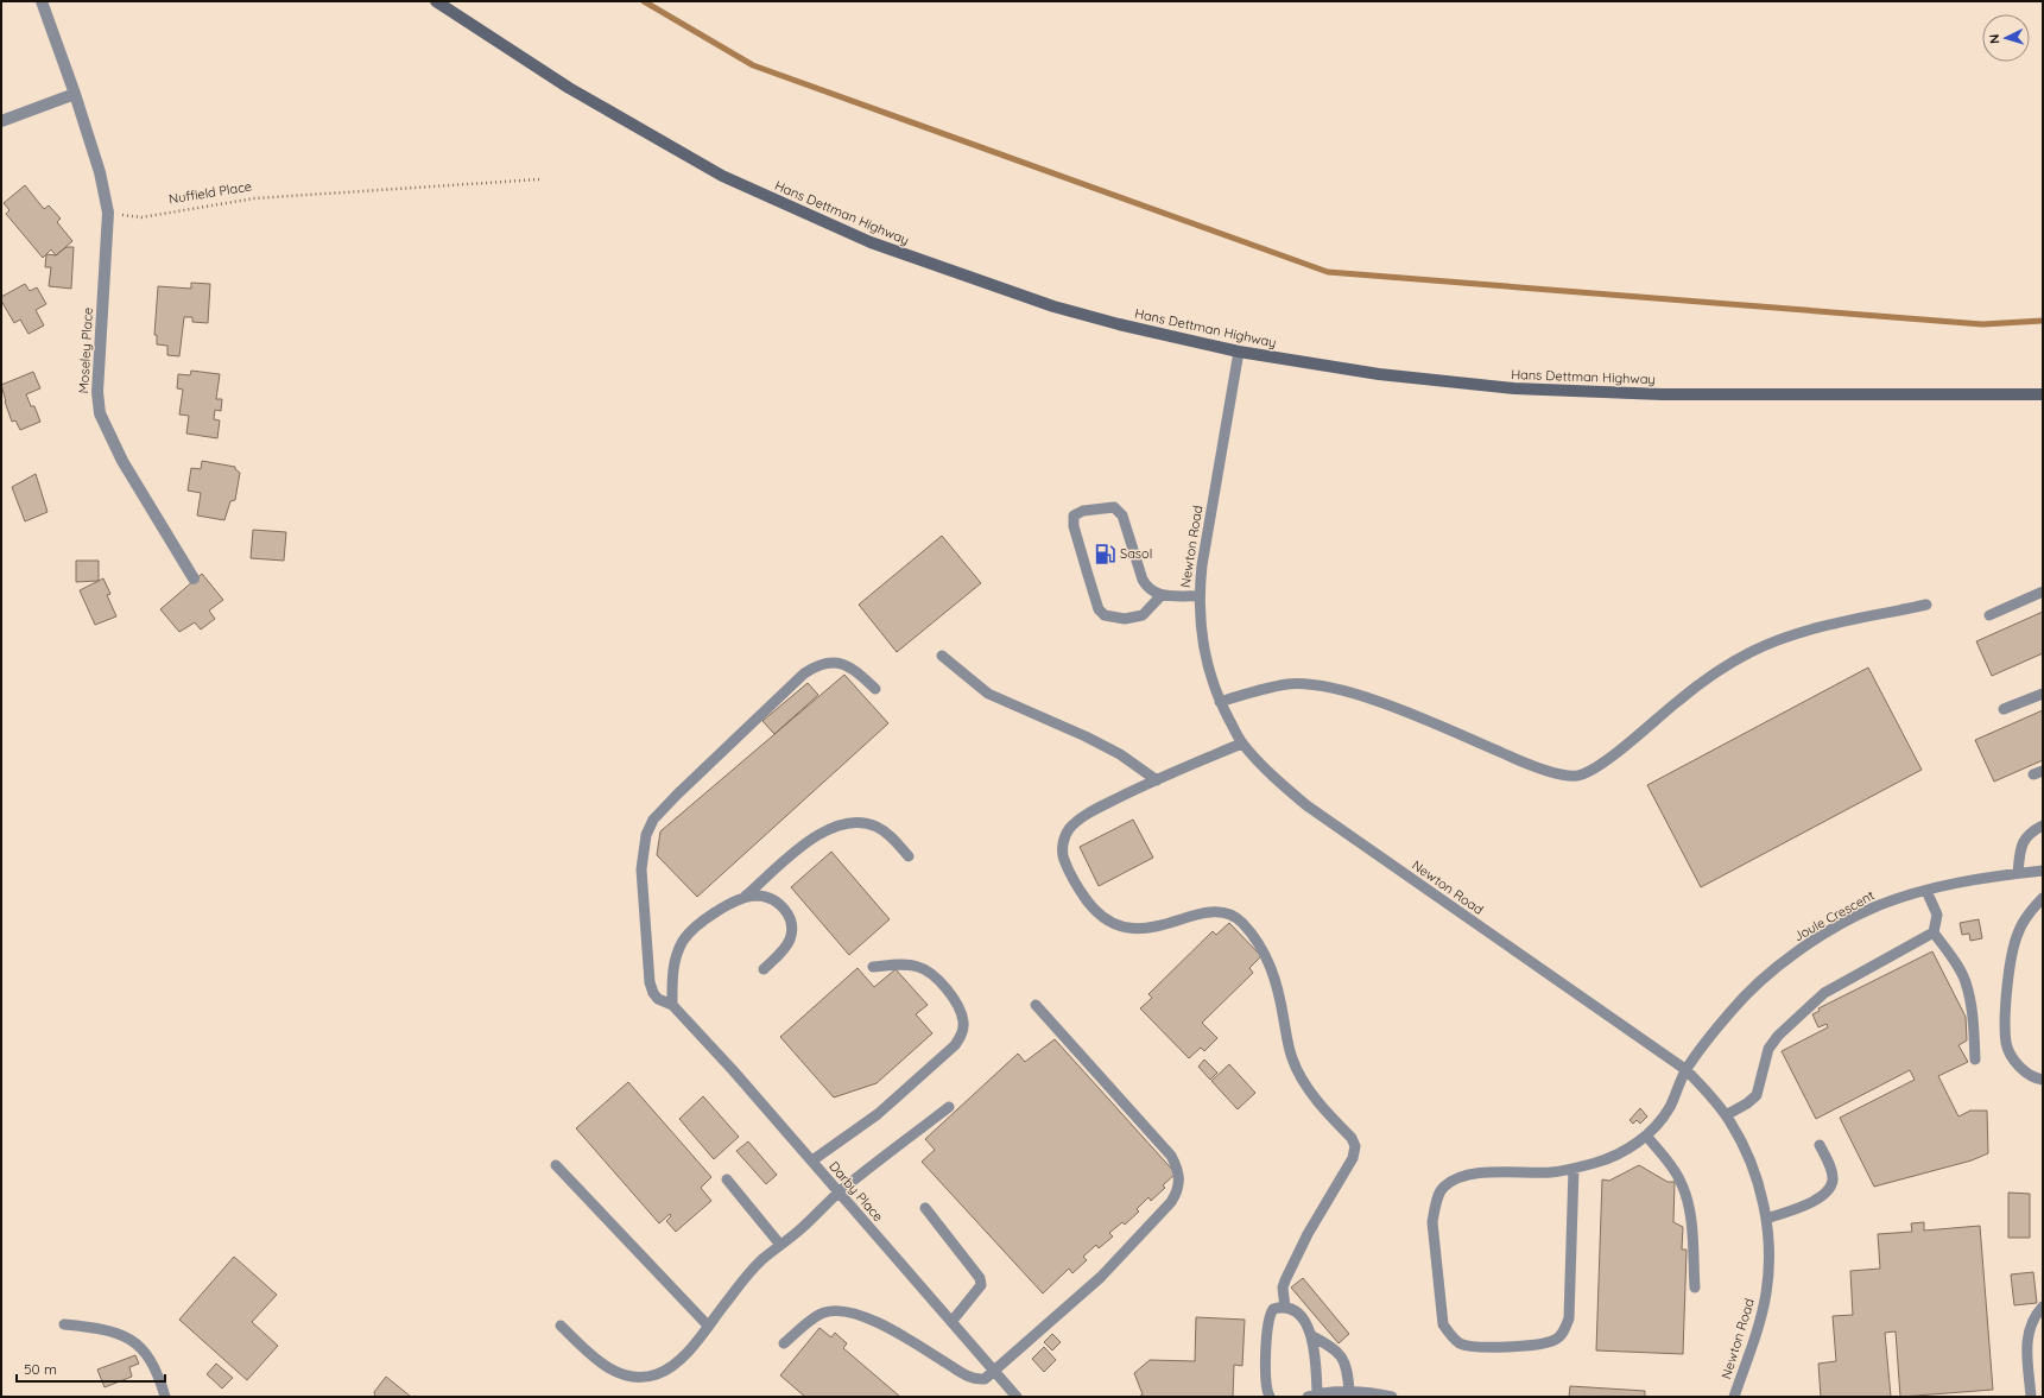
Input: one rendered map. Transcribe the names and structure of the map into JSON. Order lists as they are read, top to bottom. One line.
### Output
{"streets":{"street":["Hans Dettman Highway","Moseley Place"],"lane":["Newton Road","Joule Crescent","Darby Place"],"path":["Nuffield Place"]},"crossings":[["Nuffield Place","Moseley Place"],["Hans Dettman Highway","Newton Road"],["Newton Road","Joule Crescent"]],"places":{"fuel station":["Sasol"]},"scale_bar":"50 m","north":"left"}
